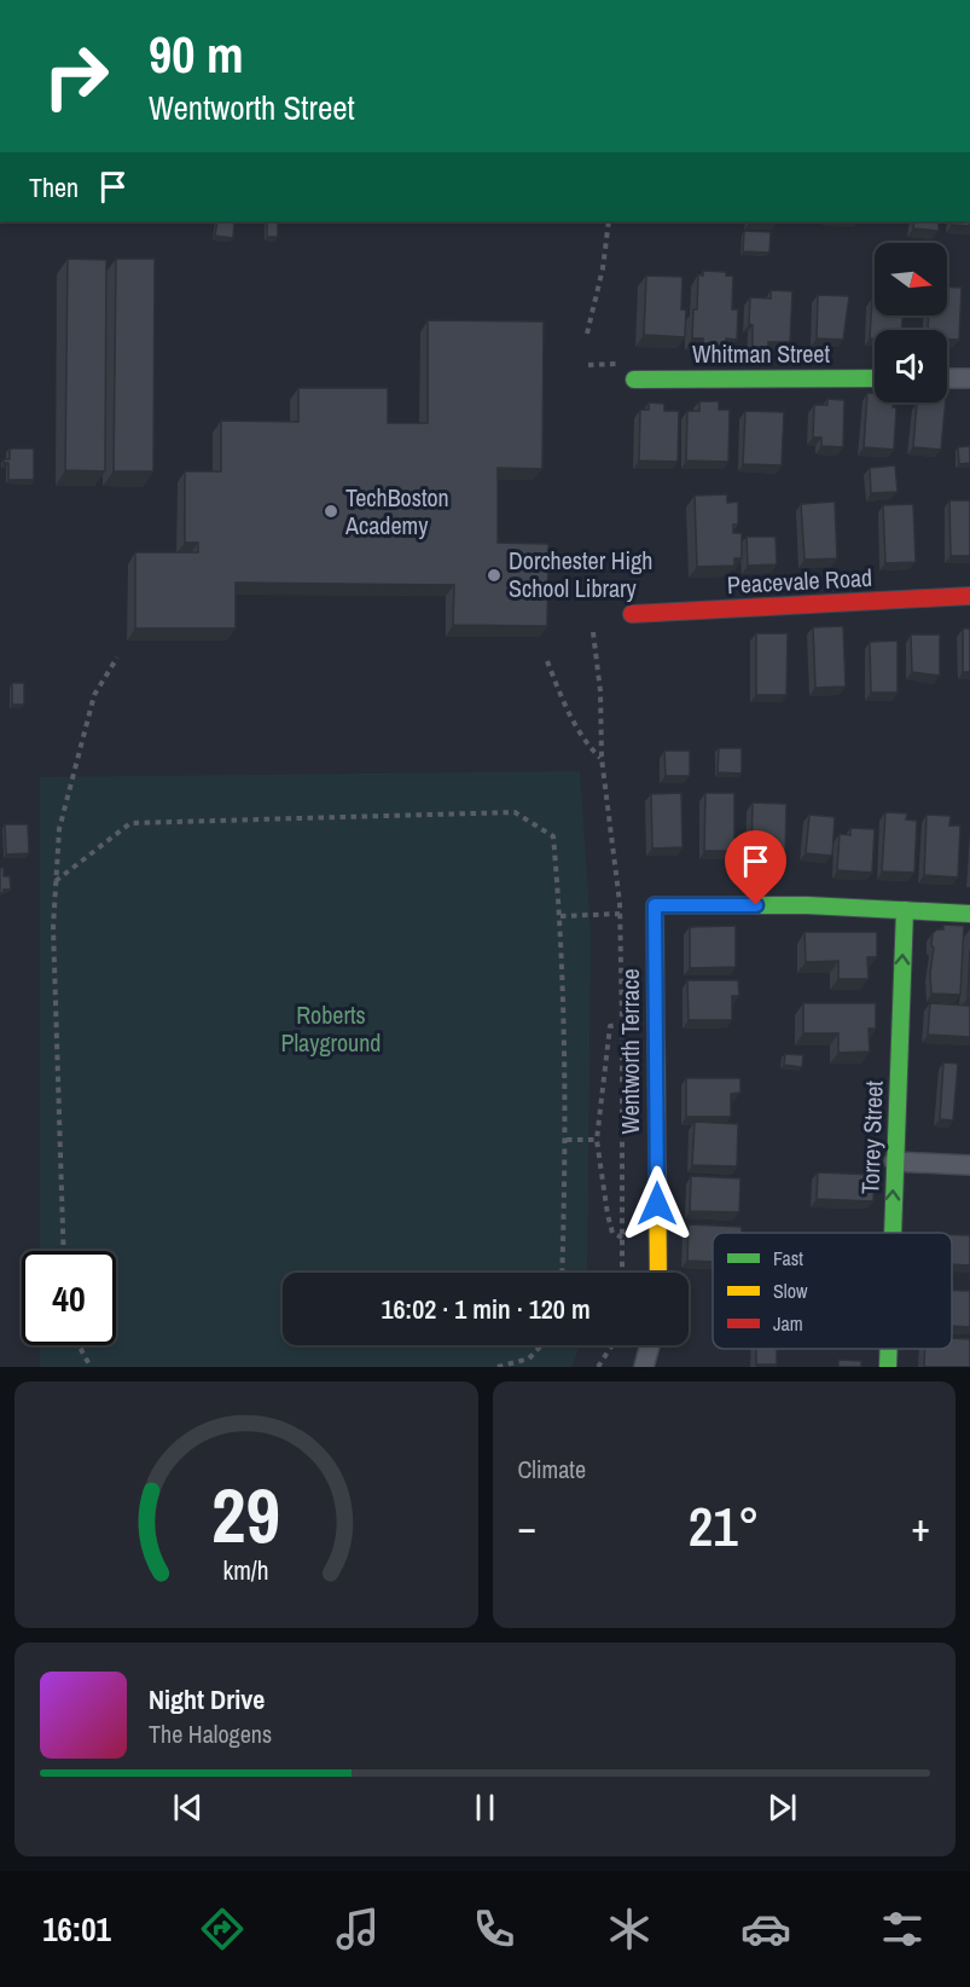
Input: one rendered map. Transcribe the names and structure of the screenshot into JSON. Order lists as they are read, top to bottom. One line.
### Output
{"streets":{"street":["Whitman Street","Peacevale Road","Wentworth Terrace","Torrey Street"]},"crossings":[["Wentworth Terrace","Torrey Street"]],"one_way":["Torrey Street"],"parks":["Roberts Playground"],"places":["TechBoston Academy","Dorchester High School Library"],"legend":["Fast","Slow","Jam"],"north":"right","page":{"turn":["90 m","Wentworth Street"],"then":"Then","limit":"40","trip":"16:02 · 1 min · 120 m","tile":"Climate","heat":["−","21°","+"],"song":["Night Drive","The Halogens"],"tabs":"16:01","gauge":["29","km/h"]}}
